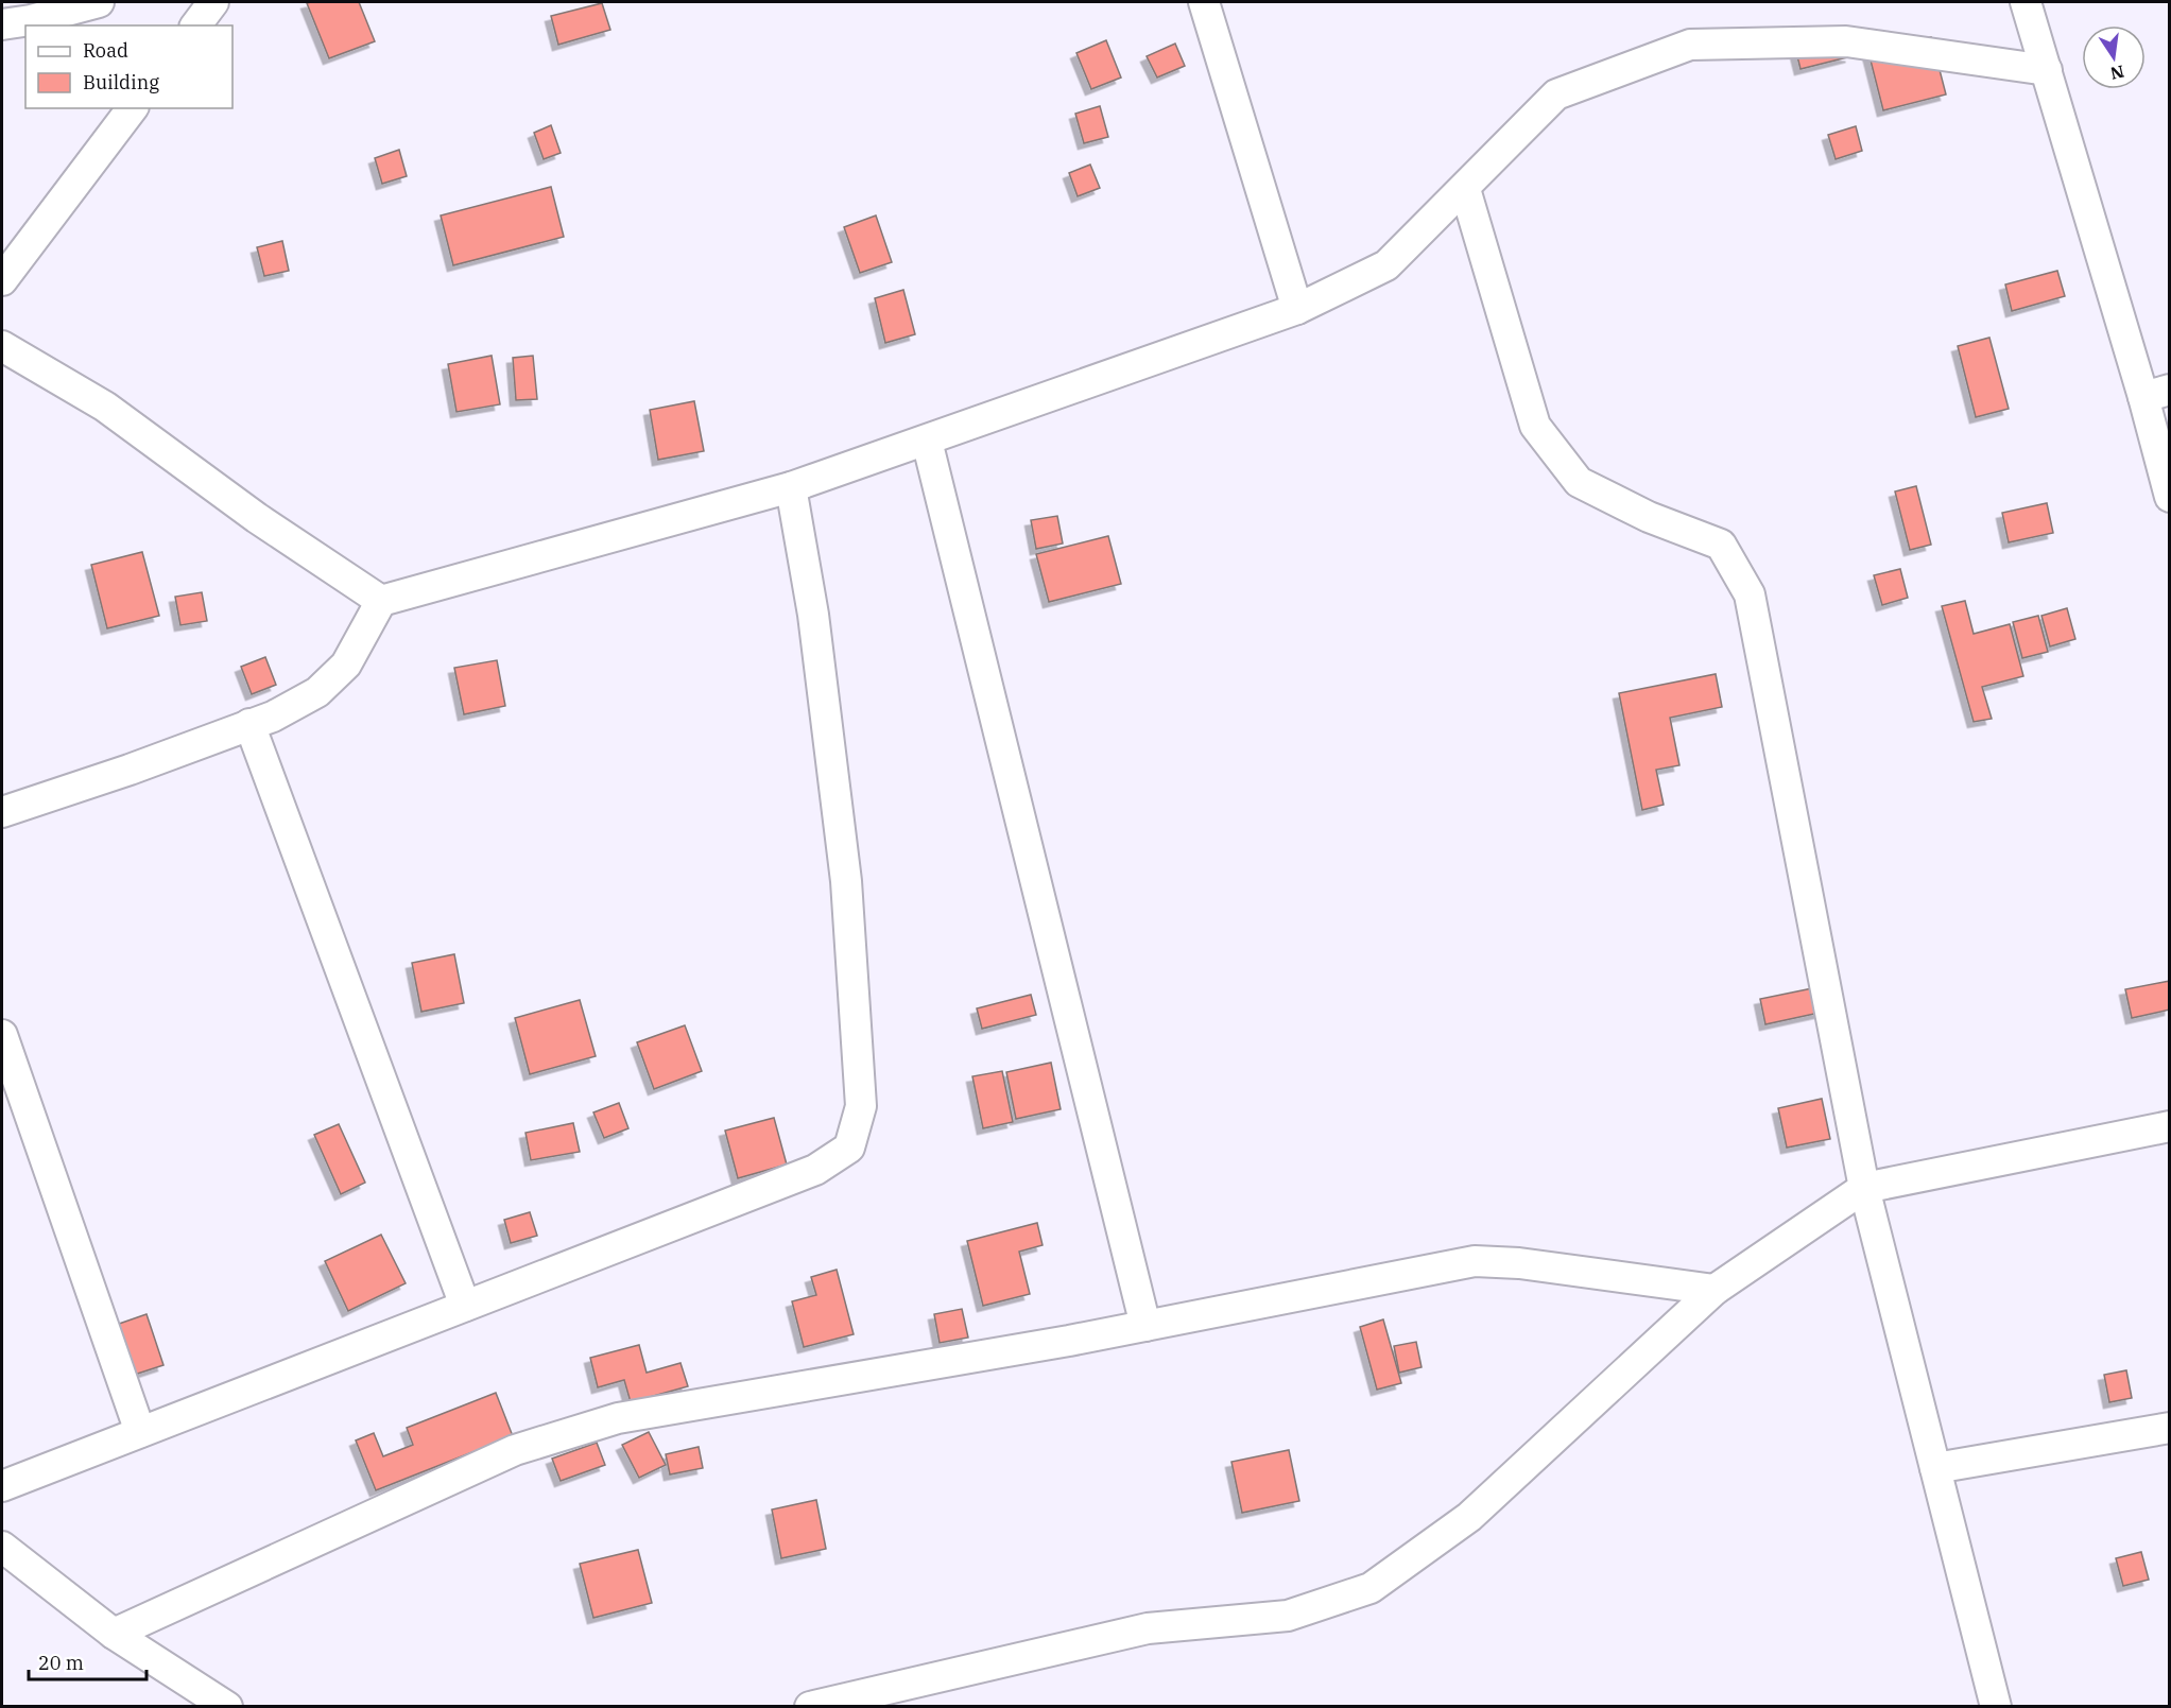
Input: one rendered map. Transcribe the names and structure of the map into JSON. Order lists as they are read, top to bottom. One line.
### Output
{"legend":["Road","Building"],"scale_bar":"20 m","north":"bottom"}
